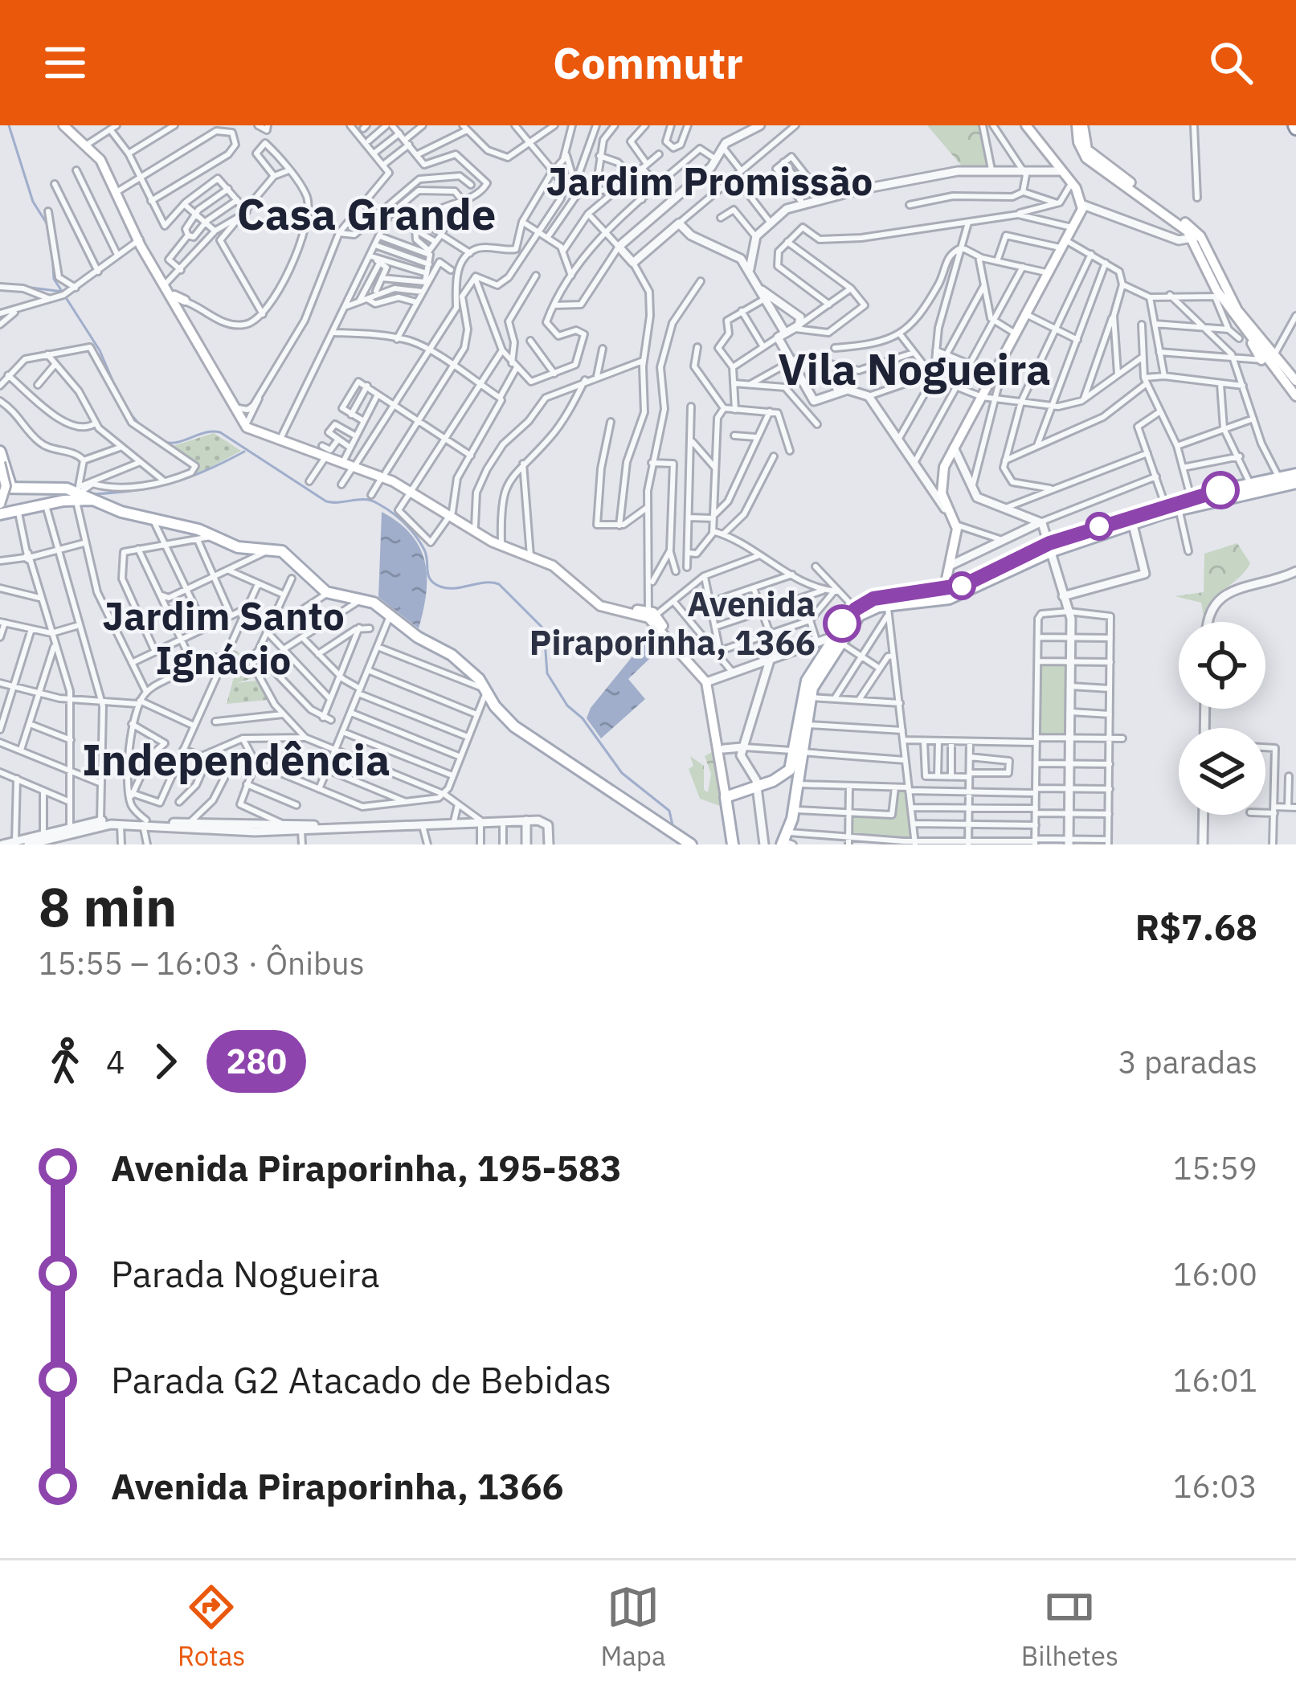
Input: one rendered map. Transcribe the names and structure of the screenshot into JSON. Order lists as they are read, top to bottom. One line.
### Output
{"districts":["Jardim Promissão","Casa Grande","Vila Nogueira","Jardim Santo Ignácio","Independência"],"places":["Avenida Piraporinha, 1366"],"lines":["bus line 280"],"page":{"header":"Commutr","heading":["8 min","15:55 – 16:03 · Ônibus","R$7.68"],"legs":["4","280","3 paradas"],"list":[{"name":"Avenida Piraporinha, 195-583","value":"15:59"},{"name":"Parada Nogueira","value":"16:00"},{"name":"Parada G2 Atacado de Bebidas","value":"16:01"},{"name":"Avenida Piraporinha, 1366","value":"16:03"}],"tabs":["Rotas","Mapa","Bilhetes"]}}
